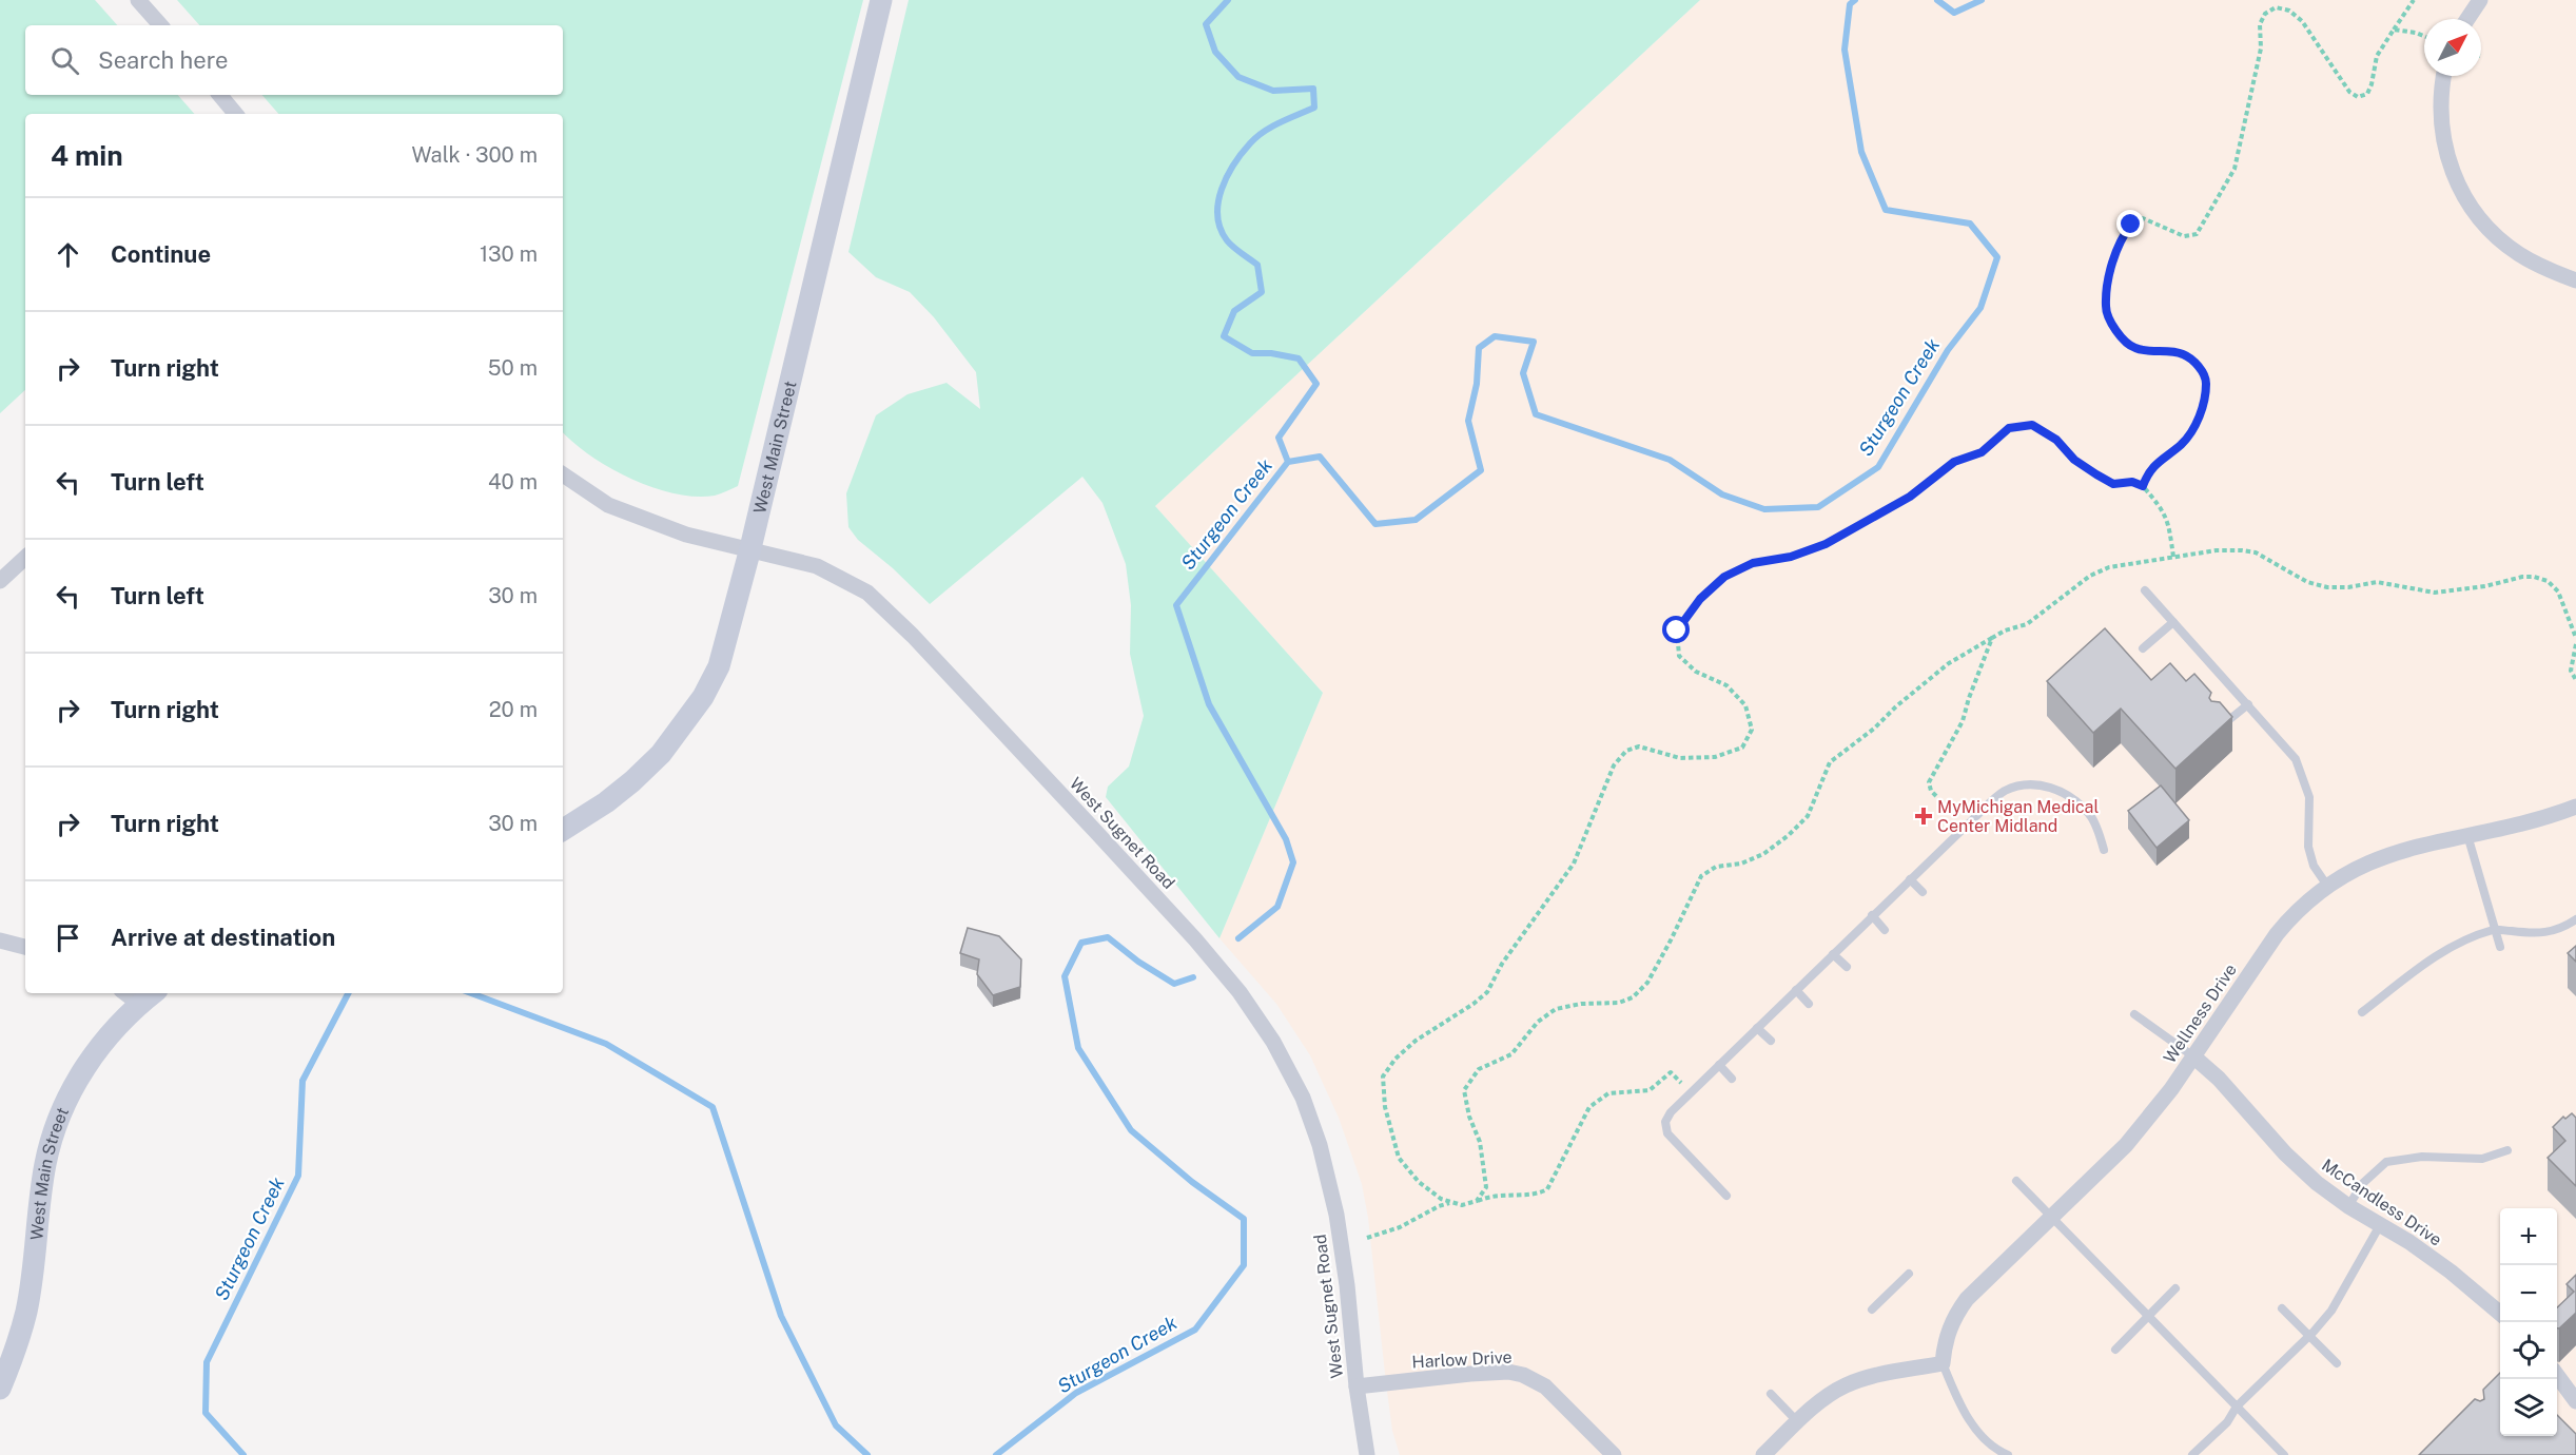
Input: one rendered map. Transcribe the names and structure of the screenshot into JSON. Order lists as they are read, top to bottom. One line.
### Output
{"streets":{"street":["West Main Street","West Sugnet Road","Wellness Drive","McCandless Drive","Harlow Drive"]},"crossings":[["West Main Street","West Sugnet Road"],["West Sugnet Road","Harlow Drive"],["Wellness Drive","McCandless Drive"]],"water":["Sturgeon Creek"],"places":{"health":["MyMichigan Medical Center Midland"]},"north":"top right","page":{"search":"Search here","heading":["4 min","Walk · 300 m"],"list":[["Continue","130 m"],["Turn right","50 m"],["Turn left","40 m"],["Turn left","30 m"],["Turn right","20 m"],["Turn right","30 m"],"Arrive at destination"],"map_buttons":["+","−"]}}
